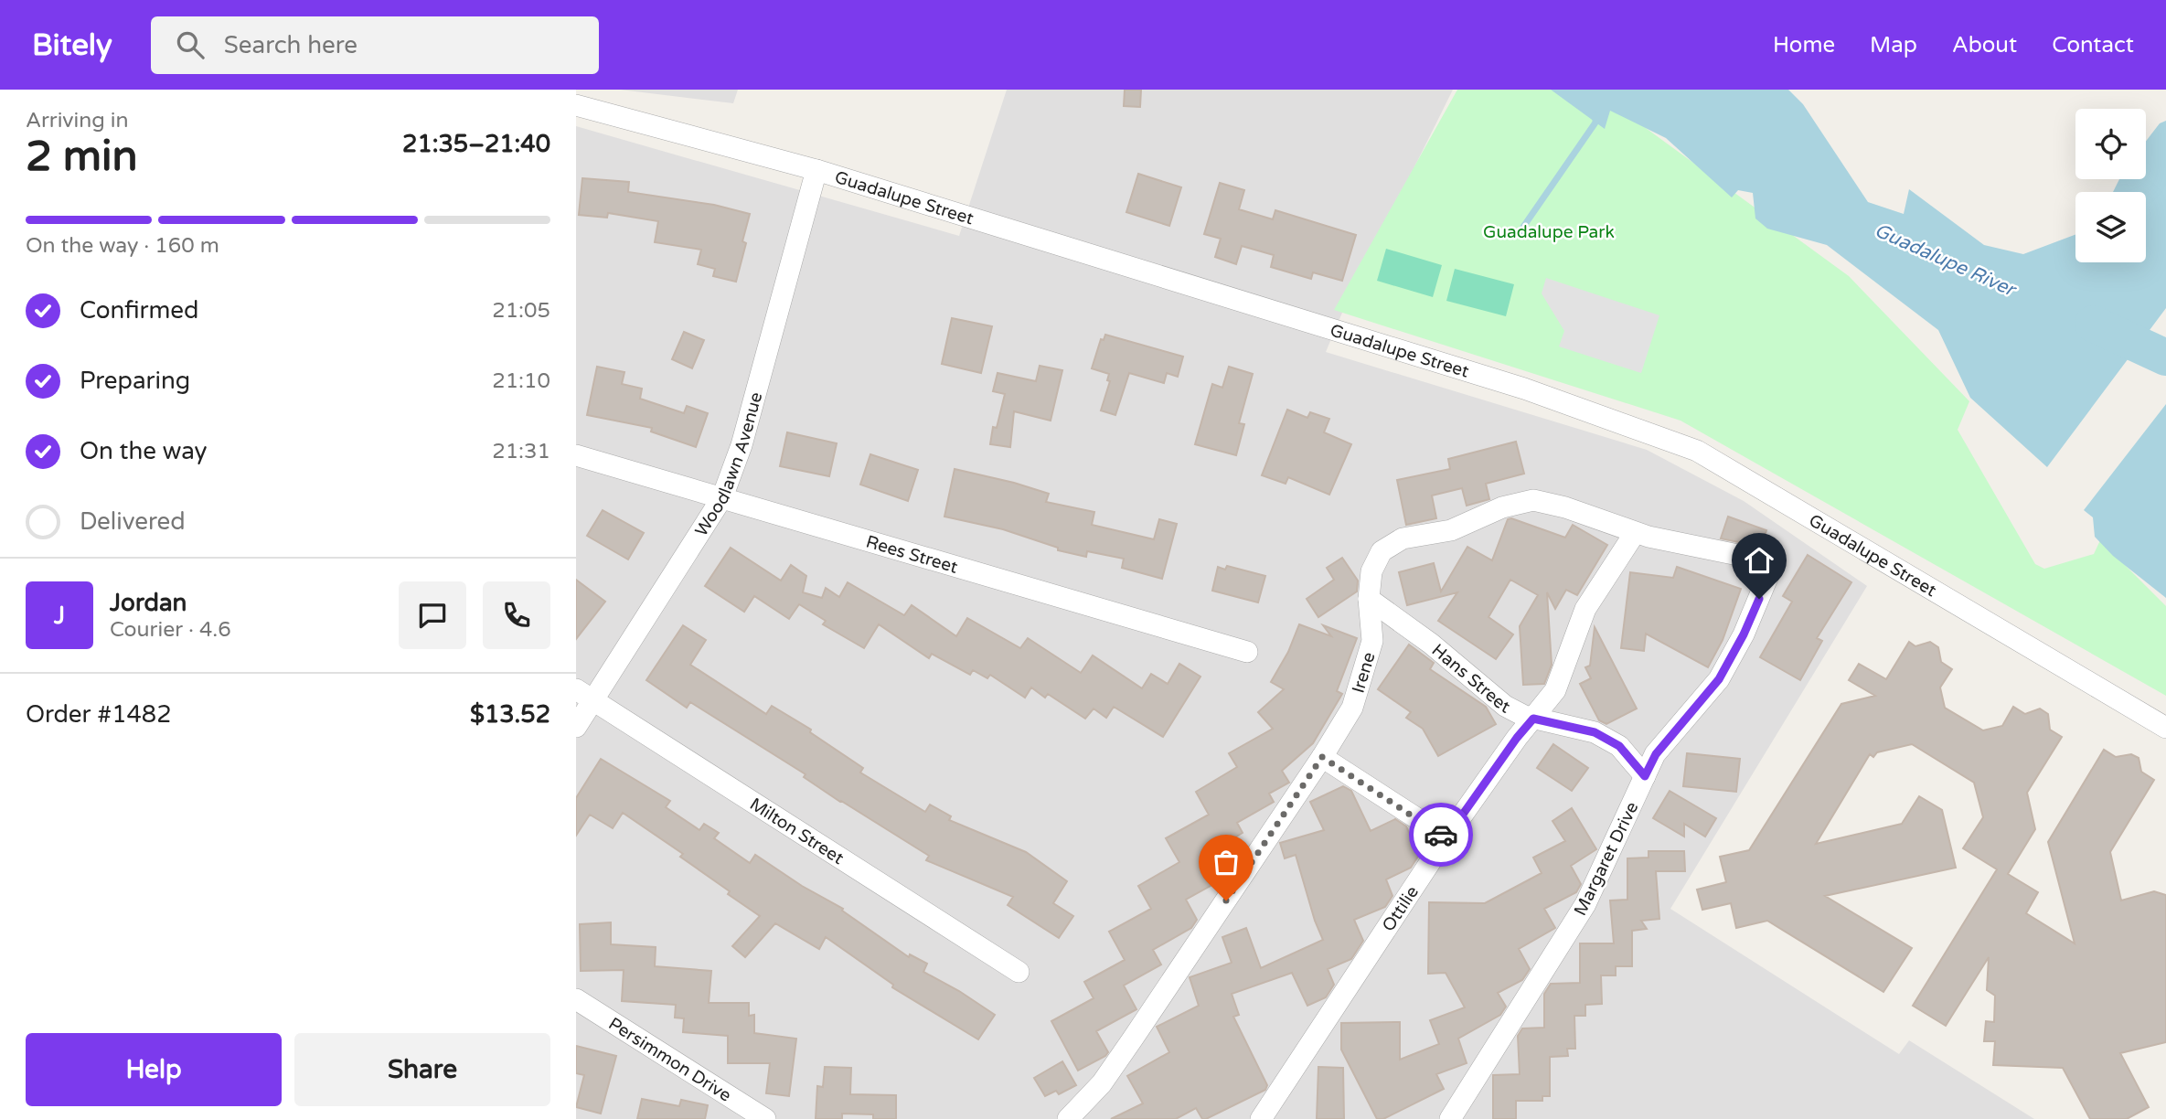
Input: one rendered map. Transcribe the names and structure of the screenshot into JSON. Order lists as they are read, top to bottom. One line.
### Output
{"streets":{"street":["Guadalupe Street","Woodlawn Avenue","Rees Street","Irene","Hans Street","Milton Street","Margaret Drive","Ottilie","Persimmon Drive"]},"crossings":[["Guadalupe Street","Woodlawn Avenue"],["Woodlawn Avenue","Rees Street"],["Woodlawn Avenue","Milton Street"],["Irene","Hans Street"],["Irene","Margaret Drive"],["Irene","Ottilie"],["Hans Street","Margaret Drive"],["Hans Street","Ottilie"]],"water":["Guadalupe River"],"parks":["Guadalupe Park"],"page":{"header":"Bitely","search":"Search here","nav":["Home","Map","About","Contact"],"heading":["2 min","Arriving in","21:35–21:40"],"panel":["Jordan","Courier · 4.6","Order #1482","$13.52"],"bar":"On the way · 160 m","list":[["Confirmed","21:05"],["Preparing","21:10"],["On the way","21:31"],"Delivered"],"round":"J","buttons":["Help","Share"]}}
